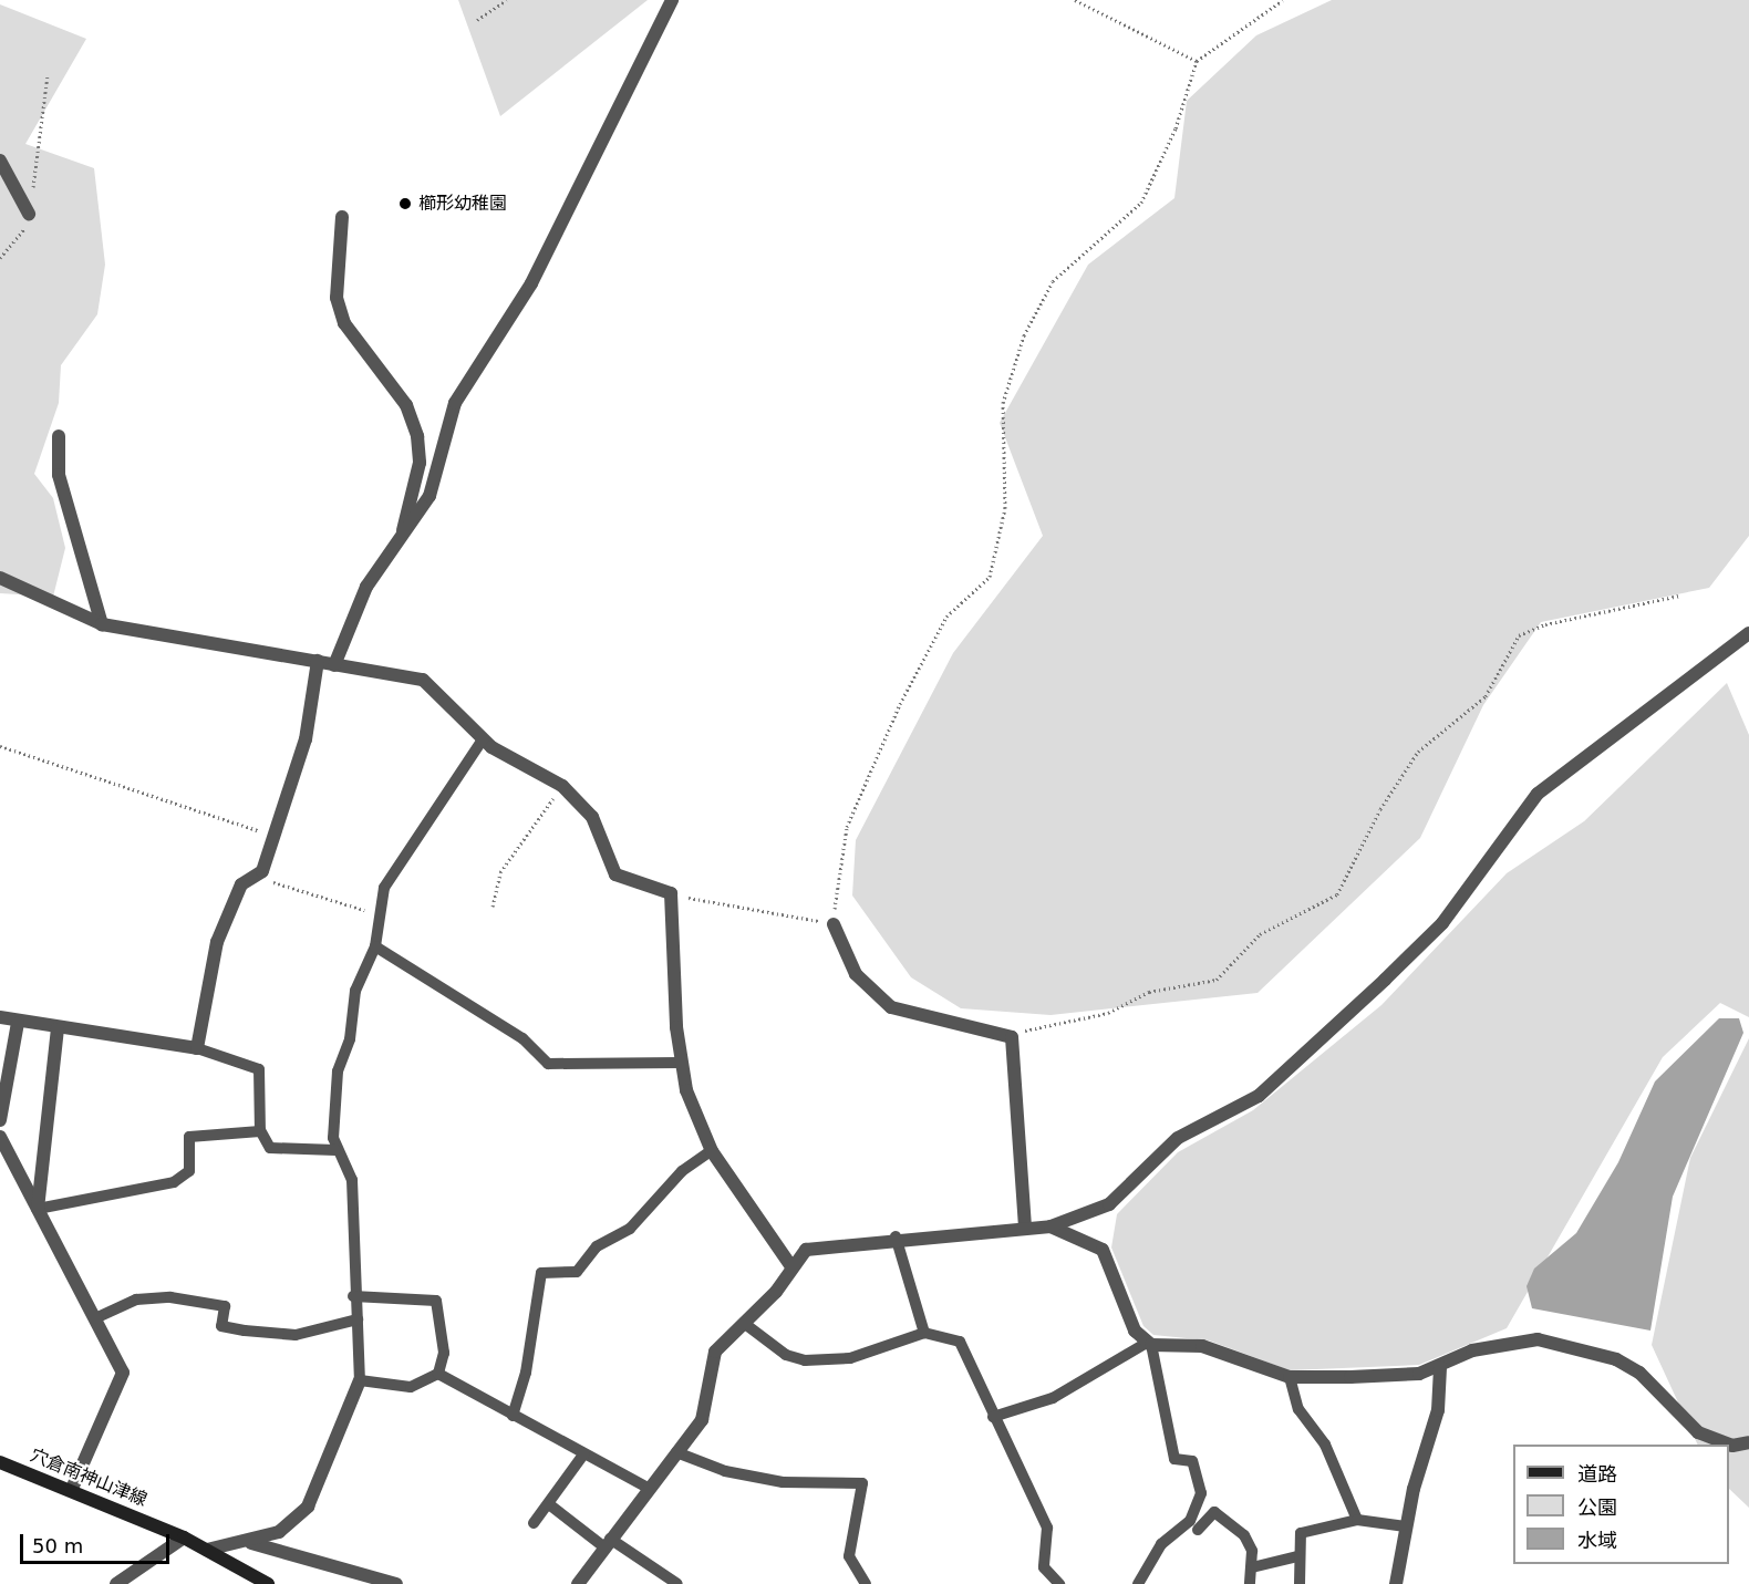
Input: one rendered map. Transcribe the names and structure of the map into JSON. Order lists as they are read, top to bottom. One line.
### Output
{"streets":{"main road":["穴倉南神山津線"]},"places":["櫛形幼稚園"],"legend":["道路","公園","水域"],"scale_bar":"50 m"}
